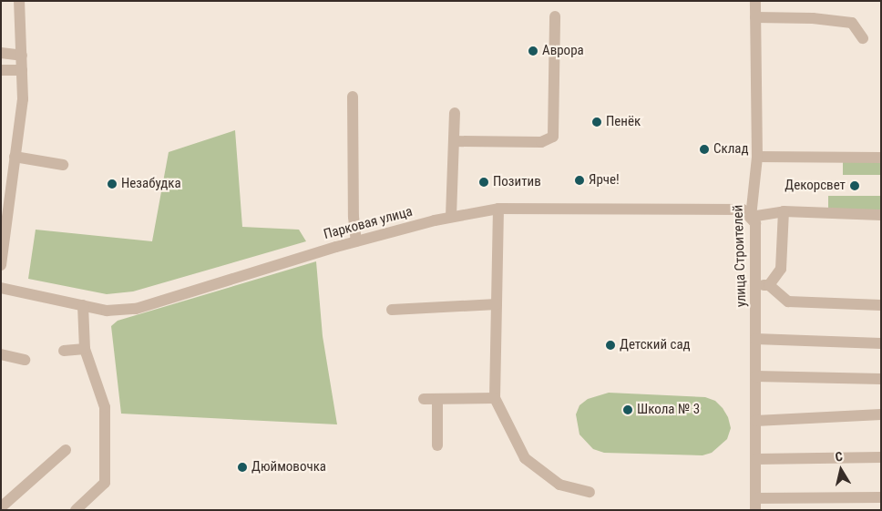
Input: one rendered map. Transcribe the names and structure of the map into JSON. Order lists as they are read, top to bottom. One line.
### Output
{"streets":{"street":["Парковая улица","улица Строителей"]},"crossings":[["Парковая улица","улица Строителей"]],"places":["Аврора","Пенёк","Склад","Ярче!","Позитив","Незабудка","Декорсвет","Детский сад","Школа № 3","Дюймовочка"],"north":"top"}
